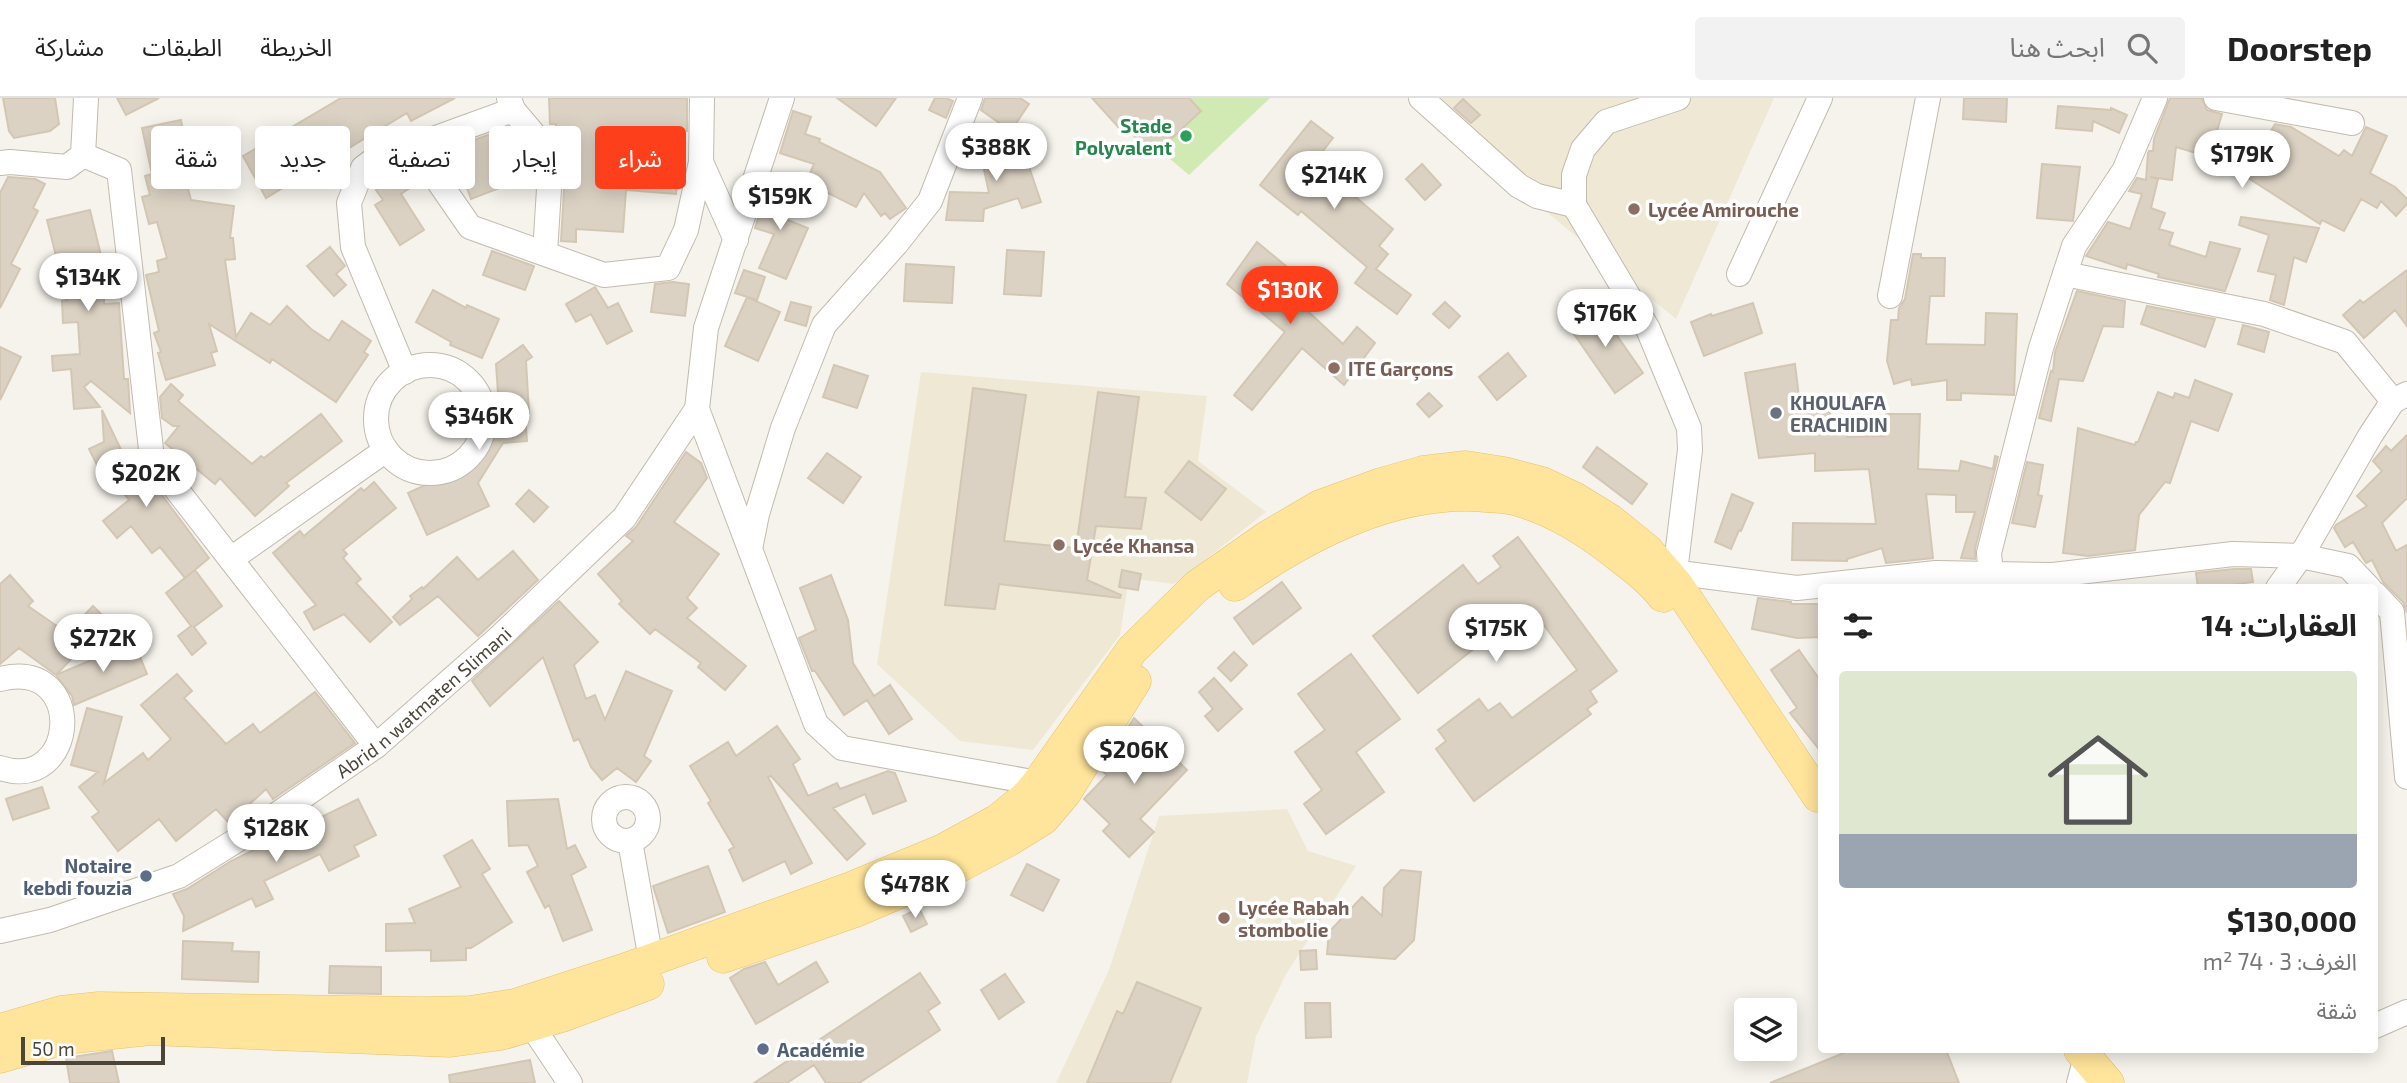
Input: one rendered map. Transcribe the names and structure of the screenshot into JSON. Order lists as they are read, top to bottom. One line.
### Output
{"streets":{"street":["Abrid n watmaten Slimani"]},"places":["Stade Polyvalent","Lycée Amirouche","ITE Garçons","KHOULAFA ERACHIDIN","Lycée Khansa","Notaire kebdi fouzia","Lycée Rabah stombolie","Académie"],"scale_bar":"50 m","page":{"header":"Doorstep","search":"ابحث هنا","nav":["الخريطة","الطبقات","مشاركة"],"price":["$388K","$179K","$214K","$159K","$134K","$130K","$176K","$346K","$202K","$175K","$272K","$206K","$128K","$478K"],"chip":["شراء","إيجار","تصفية","جديد","شقة"],"heading":"العقارات: 14","list":[{"name":"$130,000","note":"الغرف: 3 · 74 m² · شقة"}],"scale":"50 m"}}
